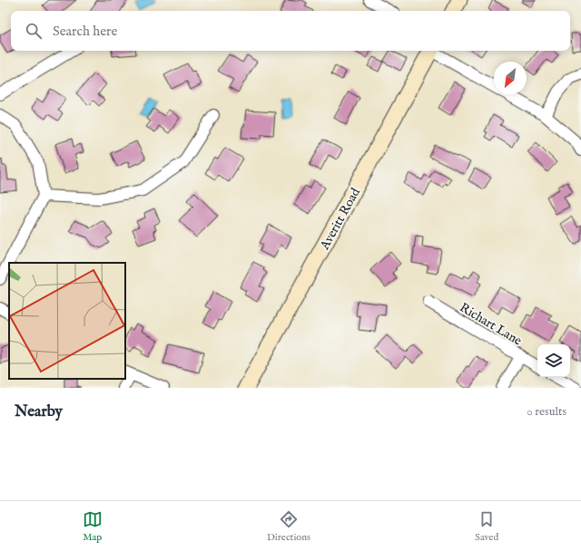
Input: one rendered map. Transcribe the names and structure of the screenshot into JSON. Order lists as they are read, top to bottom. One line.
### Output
{"streets":{"street":["Averitt Road","Richart Lane"]},"north":"bottom left","page":{"search":"Search here","heading":["Nearby","0 results"],"nav":["Map","Directions","Saved"]}}
